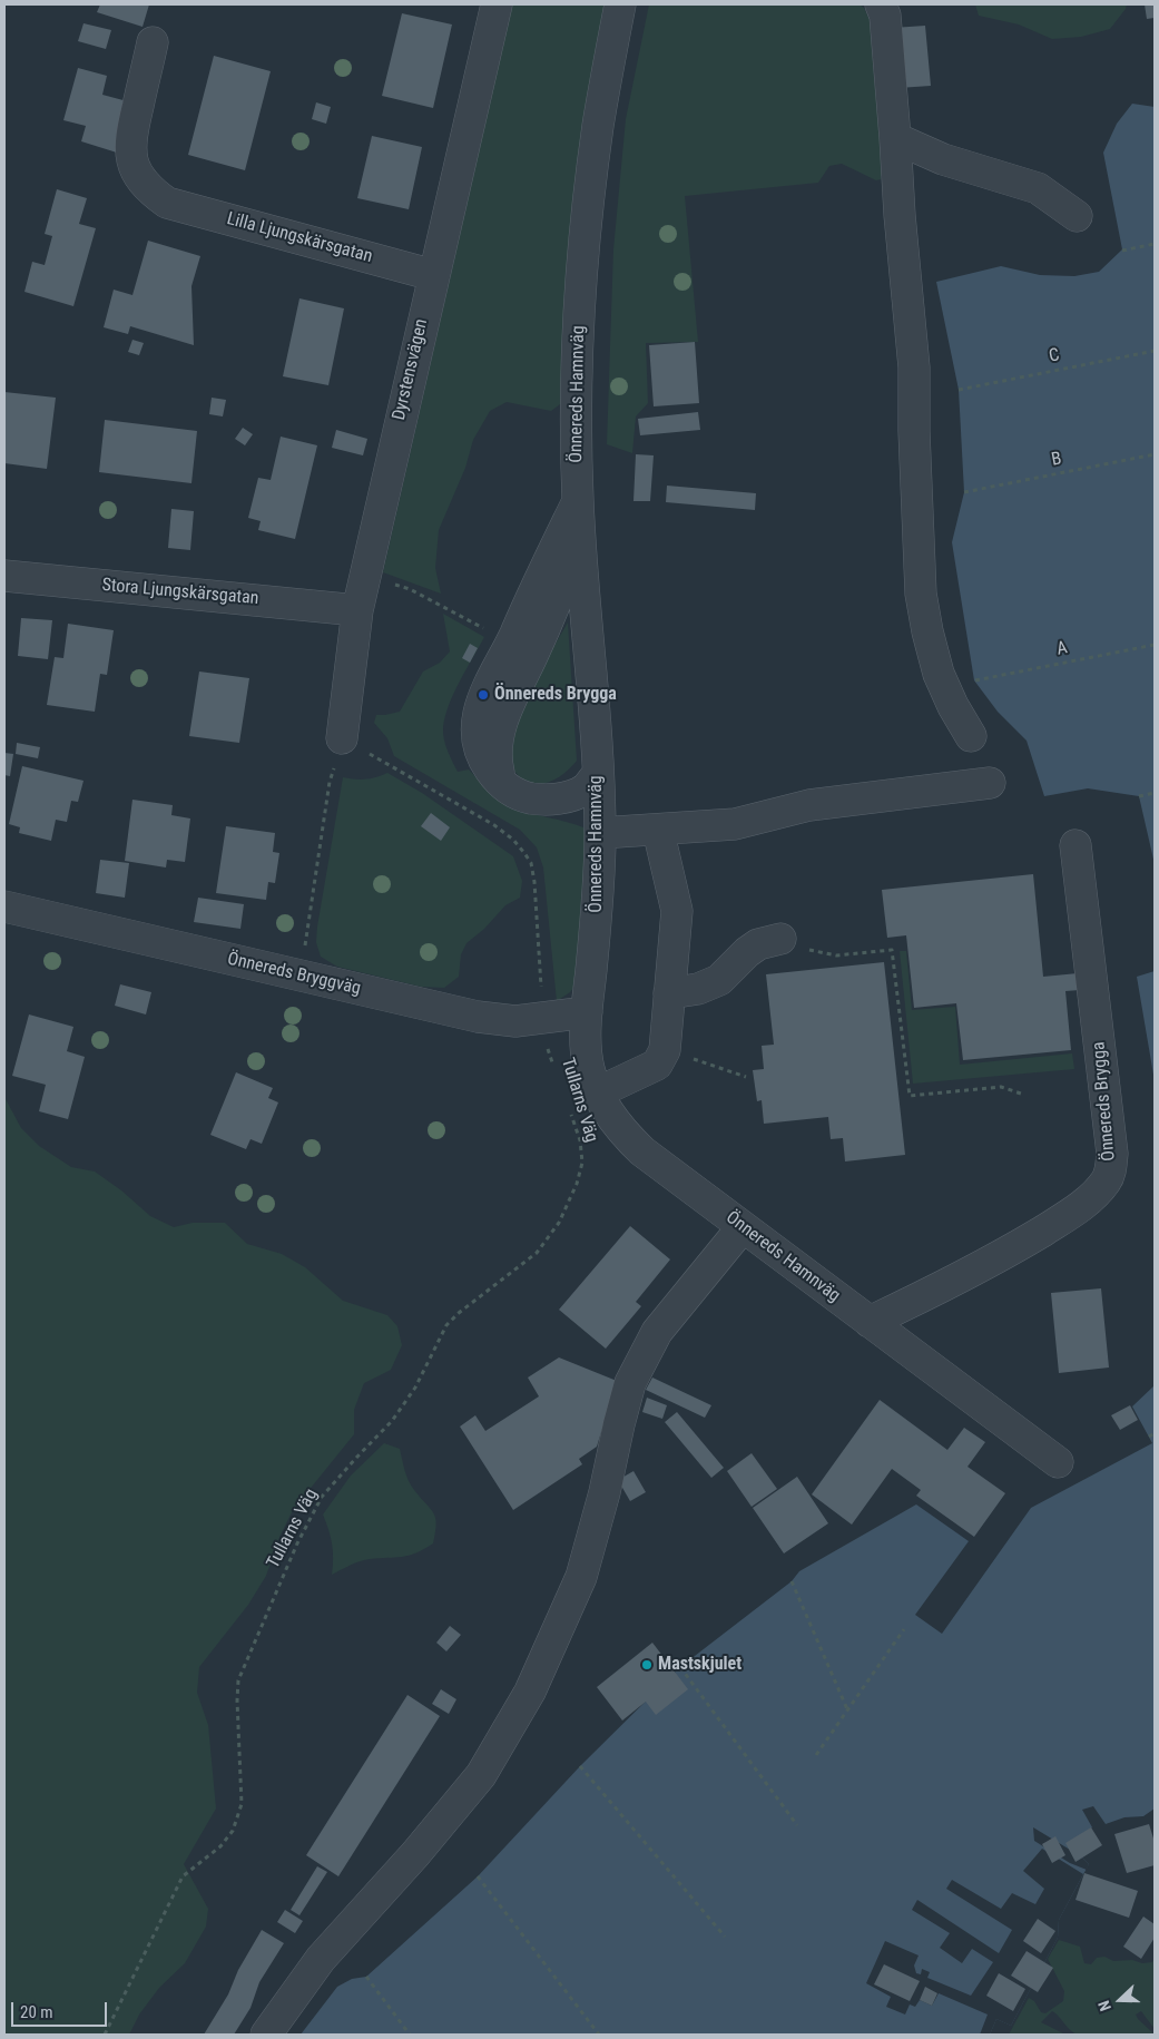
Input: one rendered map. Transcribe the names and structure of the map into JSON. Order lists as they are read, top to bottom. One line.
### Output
{"streets":{"street":["Lilla Ljungskärsgatan","Dyrstensvägen","Önnereds Hamnväg","Stora Ljungskärsgatan","Önnereds Bryggväg","Önnereds Brygga"],"path":["C","B","A","Tullarns Väg"]},"crossings":[["Lilla Ljungskärsgatan","Dyrstensvägen"],["Dyrstensvägen","Stora Ljungskärsgatan"],["Dyrstensvägen","Tullarns Väg"],["Önnereds Hamnväg","Önnereds Bryggväg"],["Önnereds Hamnväg","Önnereds Brygga"],["Önnereds Bryggväg","Tullarns Väg"]],"places":["Önnereds Brygga","Mastskjulet"],"scale_bar":"20 m","north":"left"}
